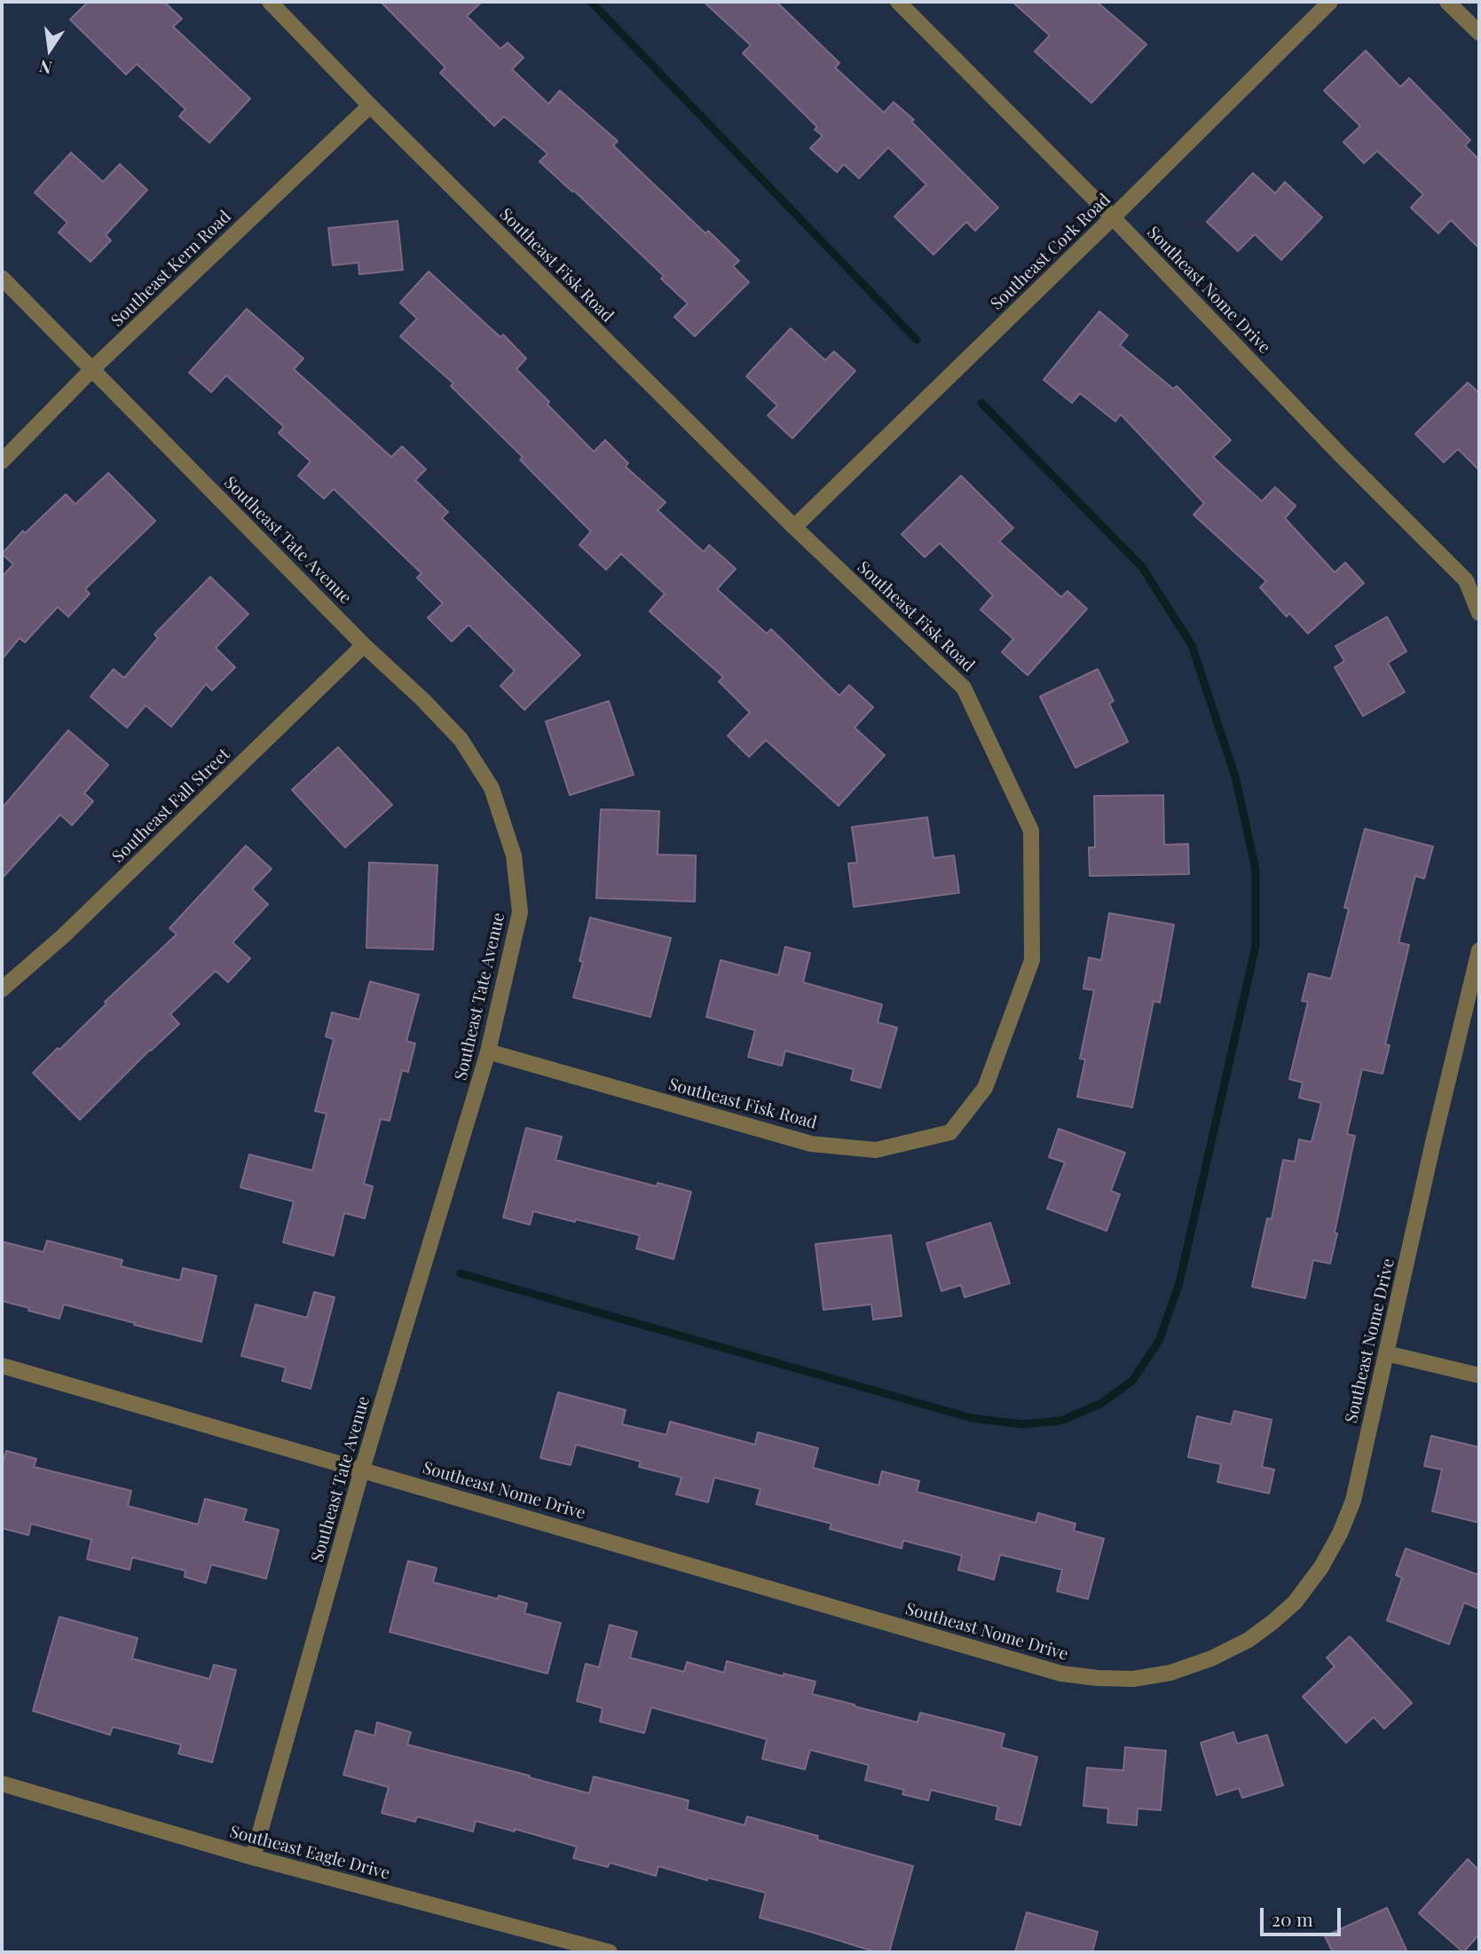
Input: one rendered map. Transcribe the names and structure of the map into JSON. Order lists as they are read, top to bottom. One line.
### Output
{"streets":{"street":["Southeast Cork Road","Southeast Fisk Road","Southeast Kern Road","Southeast Nome Drive","Southeast Tate Avenue","Southeast Fall Street","Southeast Eagle Drive"]},"crossings":[["Southeast Cork Road","Southeast Fisk Road"],["Southeast Cork Road","Southeast Nome Drive"],["Southeast Fisk Road","Southeast Kern Road"],["Southeast Fisk Road","Southeast Tate Avenue"],["Southeast Kern Road","Southeast Tate Avenue"],["Southeast Nome Drive","Southeast Tate Avenue"],["Southeast Tate Avenue","Southeast Fall Street"],["Southeast Tate Avenue","Southeast Eagle Drive"]],"scale_bar":"20 m","north":"bottom"}
